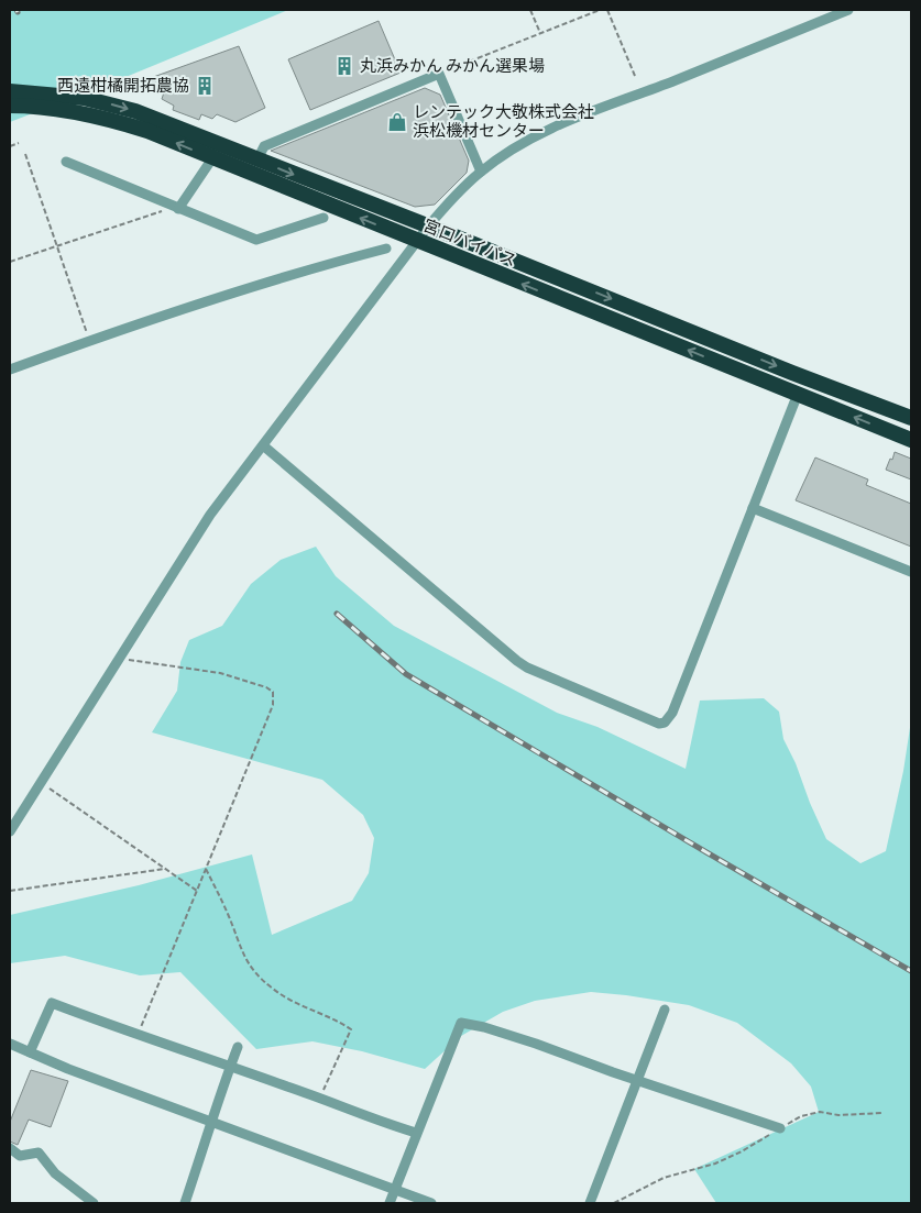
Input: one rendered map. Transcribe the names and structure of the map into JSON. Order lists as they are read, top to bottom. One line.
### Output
{"streets":{"highway":["宮口バイパス"]},"places":{"building":["丸浜みかん みかん選果場","西遠柑橘開拓農協"],"shop":["レンテック大敬株式会社 浜松機材センター"]}}
